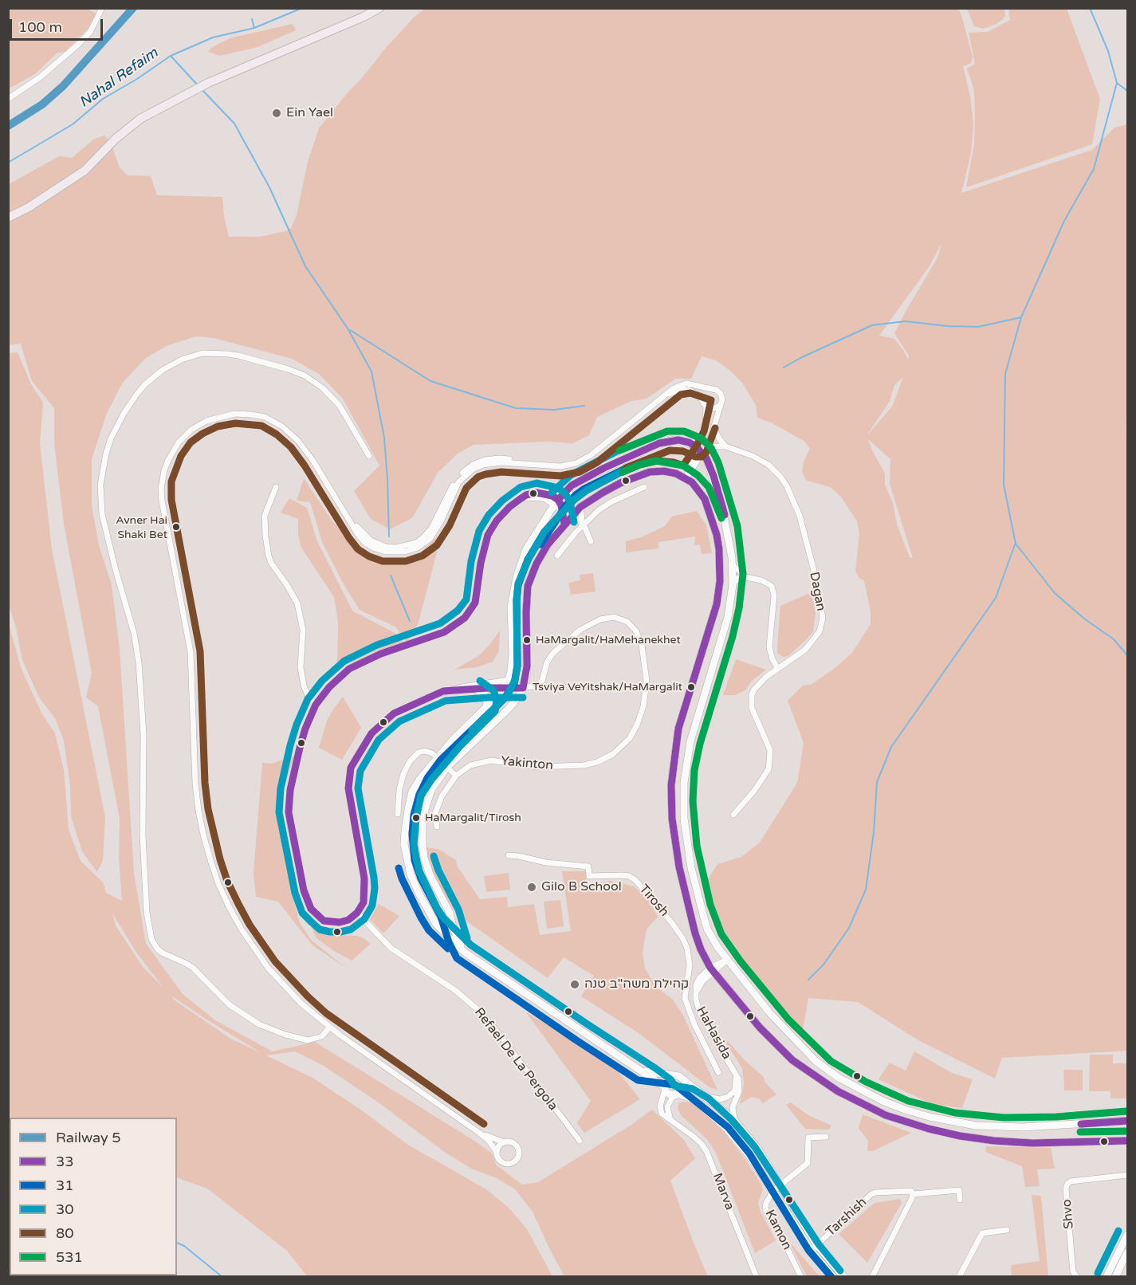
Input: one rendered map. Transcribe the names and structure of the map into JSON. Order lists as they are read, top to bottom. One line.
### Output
{"streets":{"street":["Dagan","Yakinton","Tirosh","HaHasida","Refael De La Pergola","Marva","Shvo","Tarshish","Kamon"]},"water":["Nahal Refaim"],"places":["Ein Yael","Avner Hai Shaki Bet","HaMargalit/HaMehanekhet","Tsviya VeYitshak/HaMargalit","HaMargalit/Tirosh","Gilo B School","קהילת משה\"ב טנה"],"lines":["rail line 5","transit line 80","transit line 531","transit line 33","transit line 30","transit line 31"],"legend":["Railway 5","33","31","30","80","531"],"scale_bar":"100 m"}
